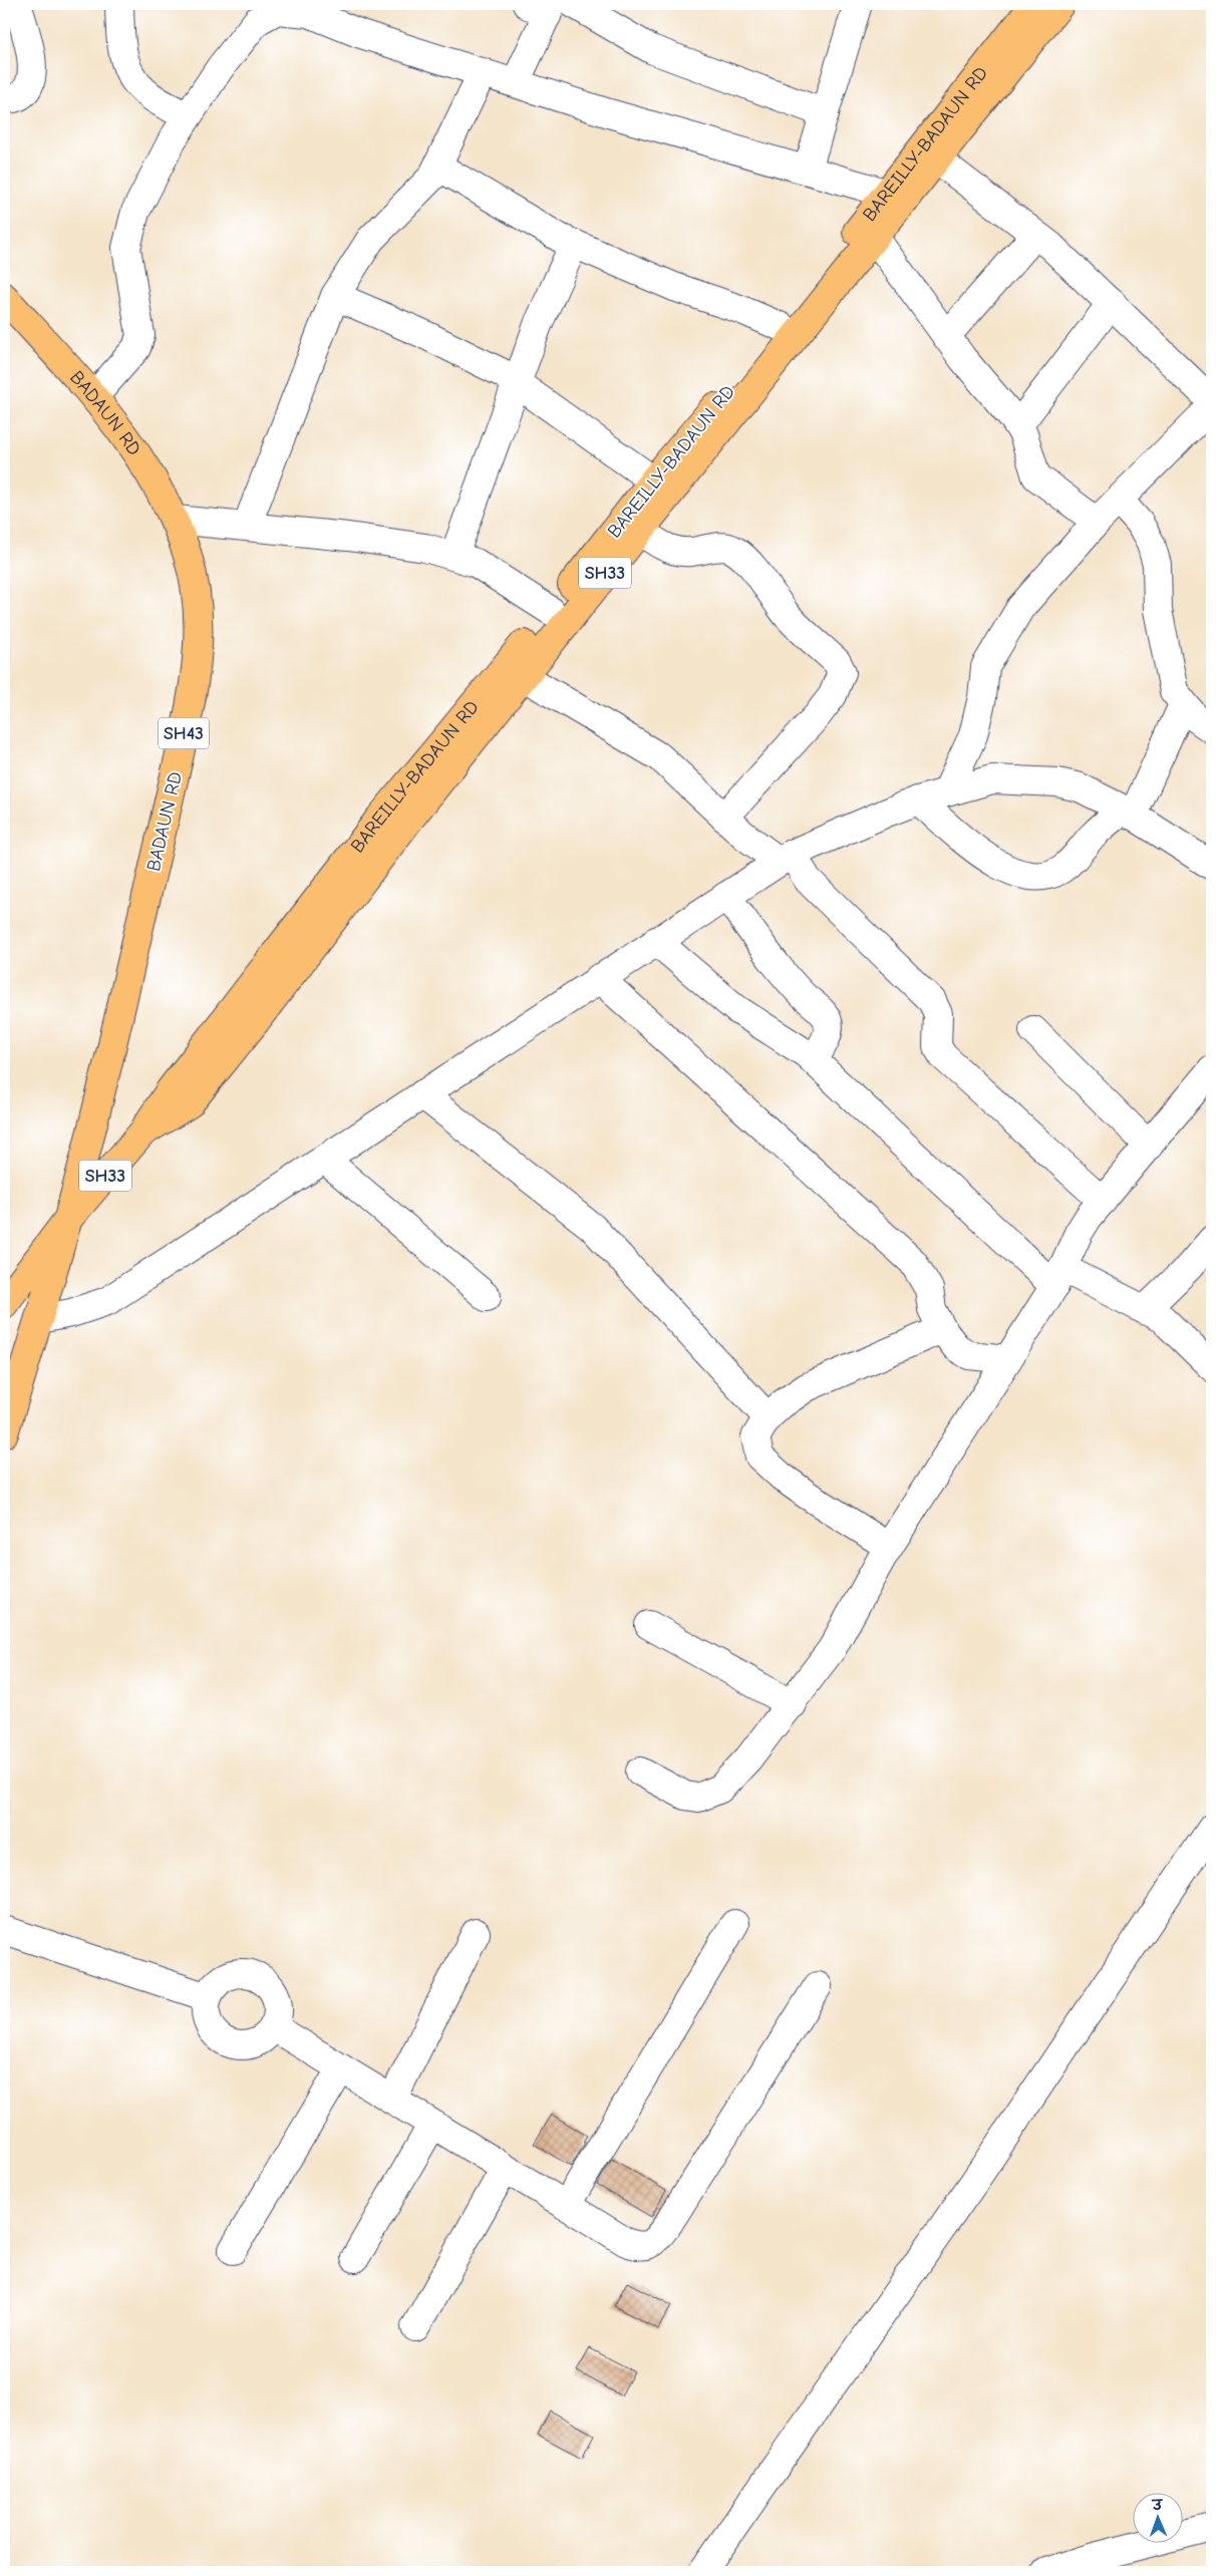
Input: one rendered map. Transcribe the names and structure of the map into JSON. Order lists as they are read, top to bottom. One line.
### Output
{"streets":{"main road":["BAREILLY-BADAUN RD","BADAUN RD","SH33","SH43"]},"crossings":[["BAREILLY-BADAUN RD","SH33"],["BADAUN RD","SH33"]],"north":"top"}
